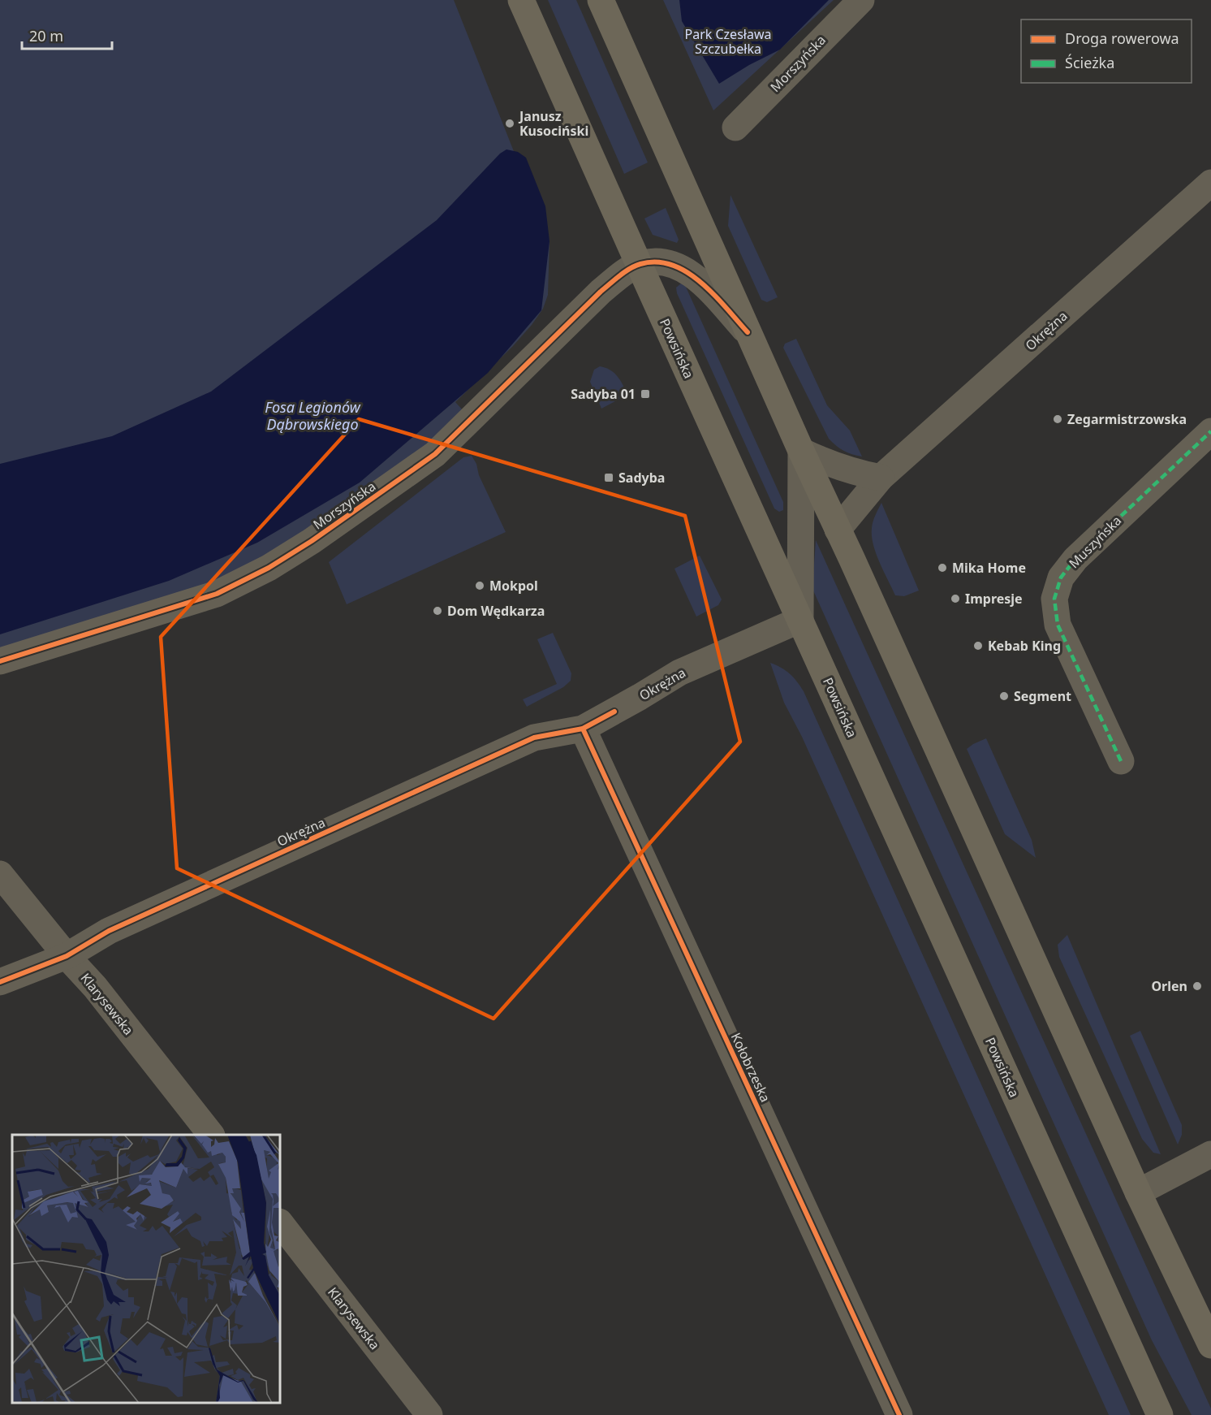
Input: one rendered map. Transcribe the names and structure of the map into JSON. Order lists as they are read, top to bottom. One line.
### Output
{"streets":{"main road":["Powsińska"],"street":["Morszyńska","Okrężna","Muszyńska","Klarysewska","Kołobrzeska"]},"crossings":[["Morszyńska","Powsińska"],["Okrężna","Powsińska"],["Okrężna","Klarysewska"],["Okrężna","Kołobrzeska"]],"water":["Fosa Legionów Dąbrowskiego"],"parks":["Park Czesława Szczubełka"],"places":{"other":["Janusz Kusociński","Zegarmistrzowska","Mika Home","Mokpol","Impresje","Dom Wędkarza","Kebab King","Segment","Orlen"],"transit":["Sadyba 01","Sadyba"]},"legend":["Droga rowerowa","Ścieżka"],"scale_bar":"20 m"}
